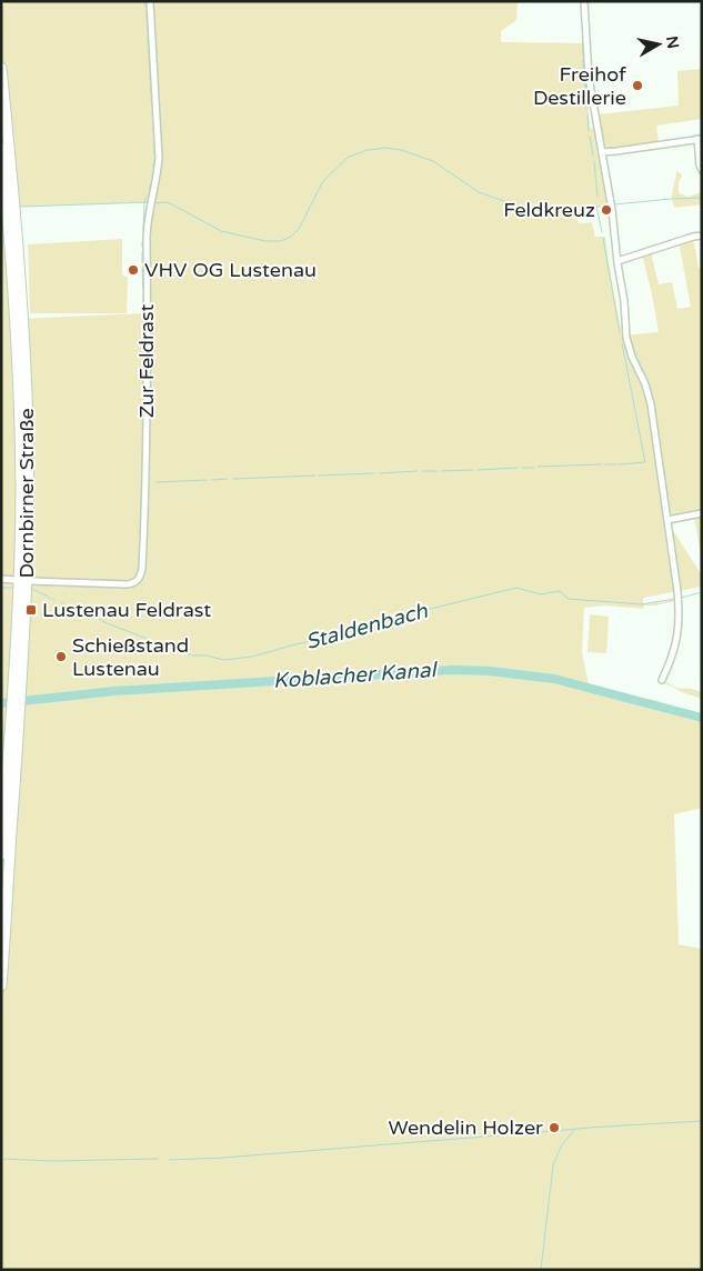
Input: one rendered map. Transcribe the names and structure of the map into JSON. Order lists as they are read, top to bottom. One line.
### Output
{"streets":{"main road":["Dornbirner Straße"],"street":["Zur Feldrast"]},"water":["Staldenbach","Koblacher Kanal"],"places":{"other":["Freihof Destillerie","Feldkreuz","VHV OG Lustenau","Schießstand Lustenau","Wendelin Holzer"],"transit":["Lustenau Feldrast"]},"north":"right"}
